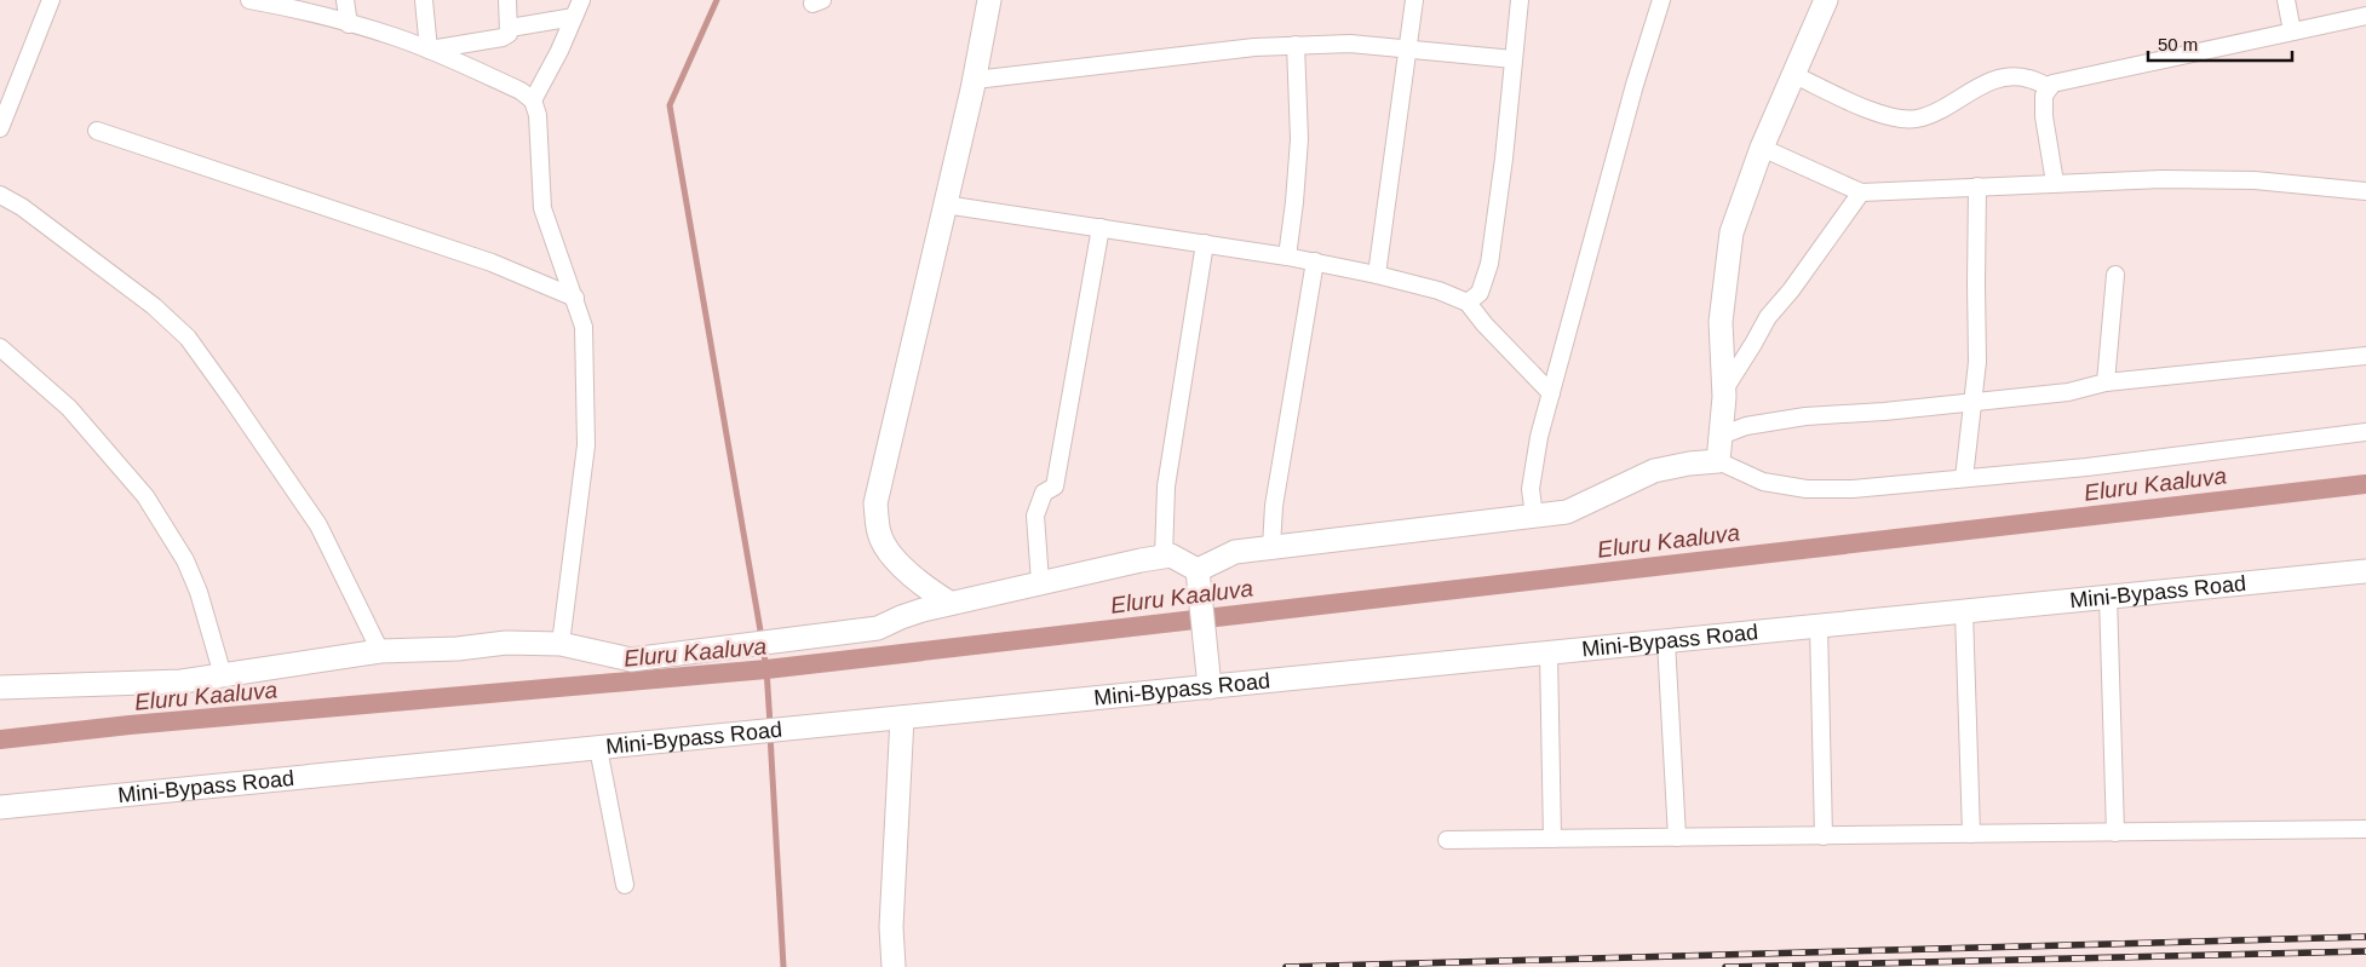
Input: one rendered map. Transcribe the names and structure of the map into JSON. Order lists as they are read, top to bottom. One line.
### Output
{"streets":{"street":["Mini-Bypass Road"]},"water":["Eluru Kaaluva"],"scale_bar":"50 m"}
